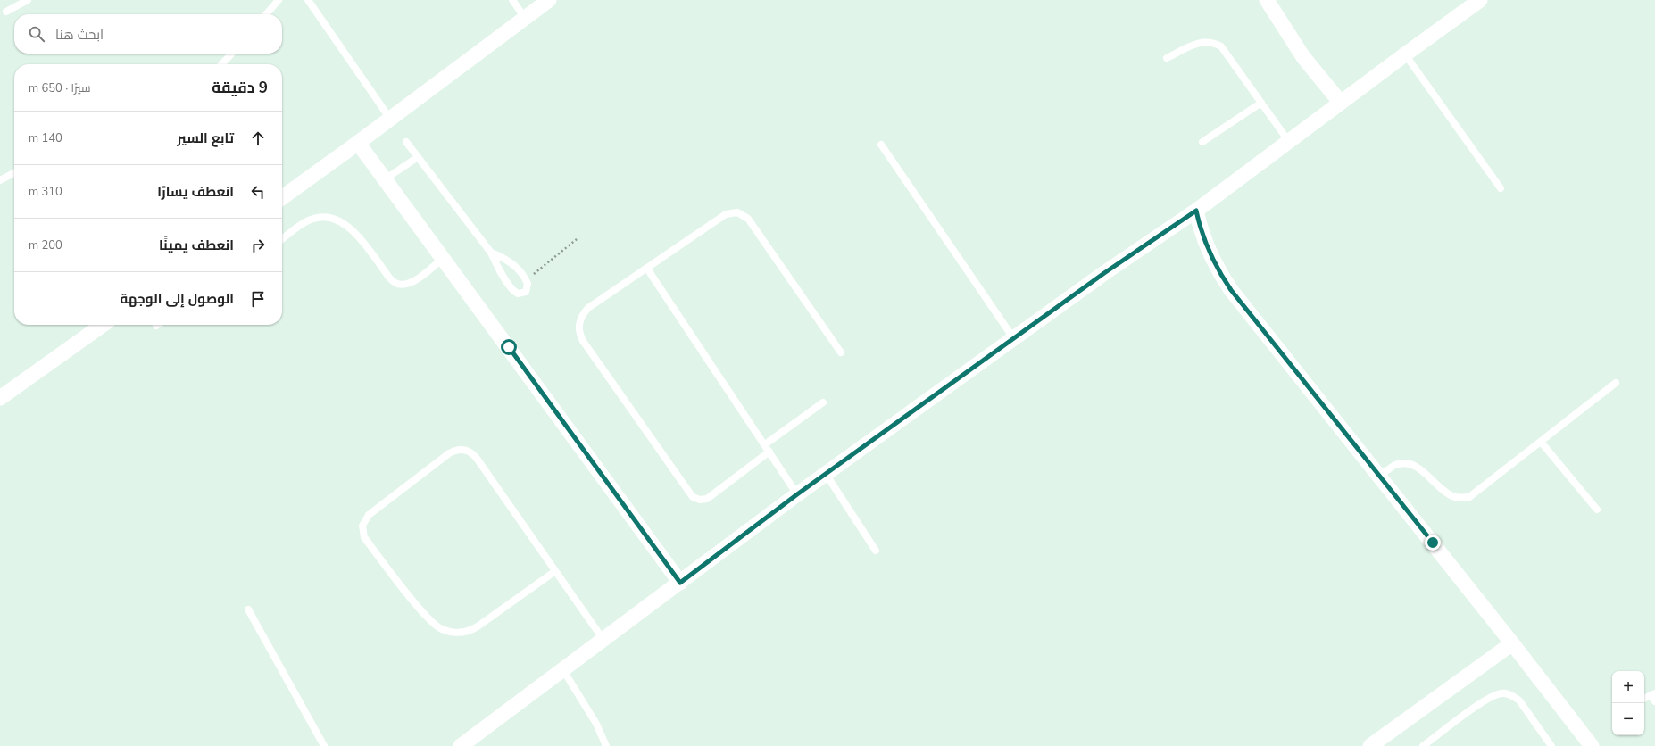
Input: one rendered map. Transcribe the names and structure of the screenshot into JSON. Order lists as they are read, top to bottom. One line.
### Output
{"page":{"search":"ابحث هنا","heading":["9 دقيقة","سيرًا · 650 m"],"list":[["تابع السير","140 m"],["انعطف يسارًا","310 m"],["انعطف يمينًا","200 m"],"الوصول إلى الوجهة"],"map_buttons":["+","−"]}}
